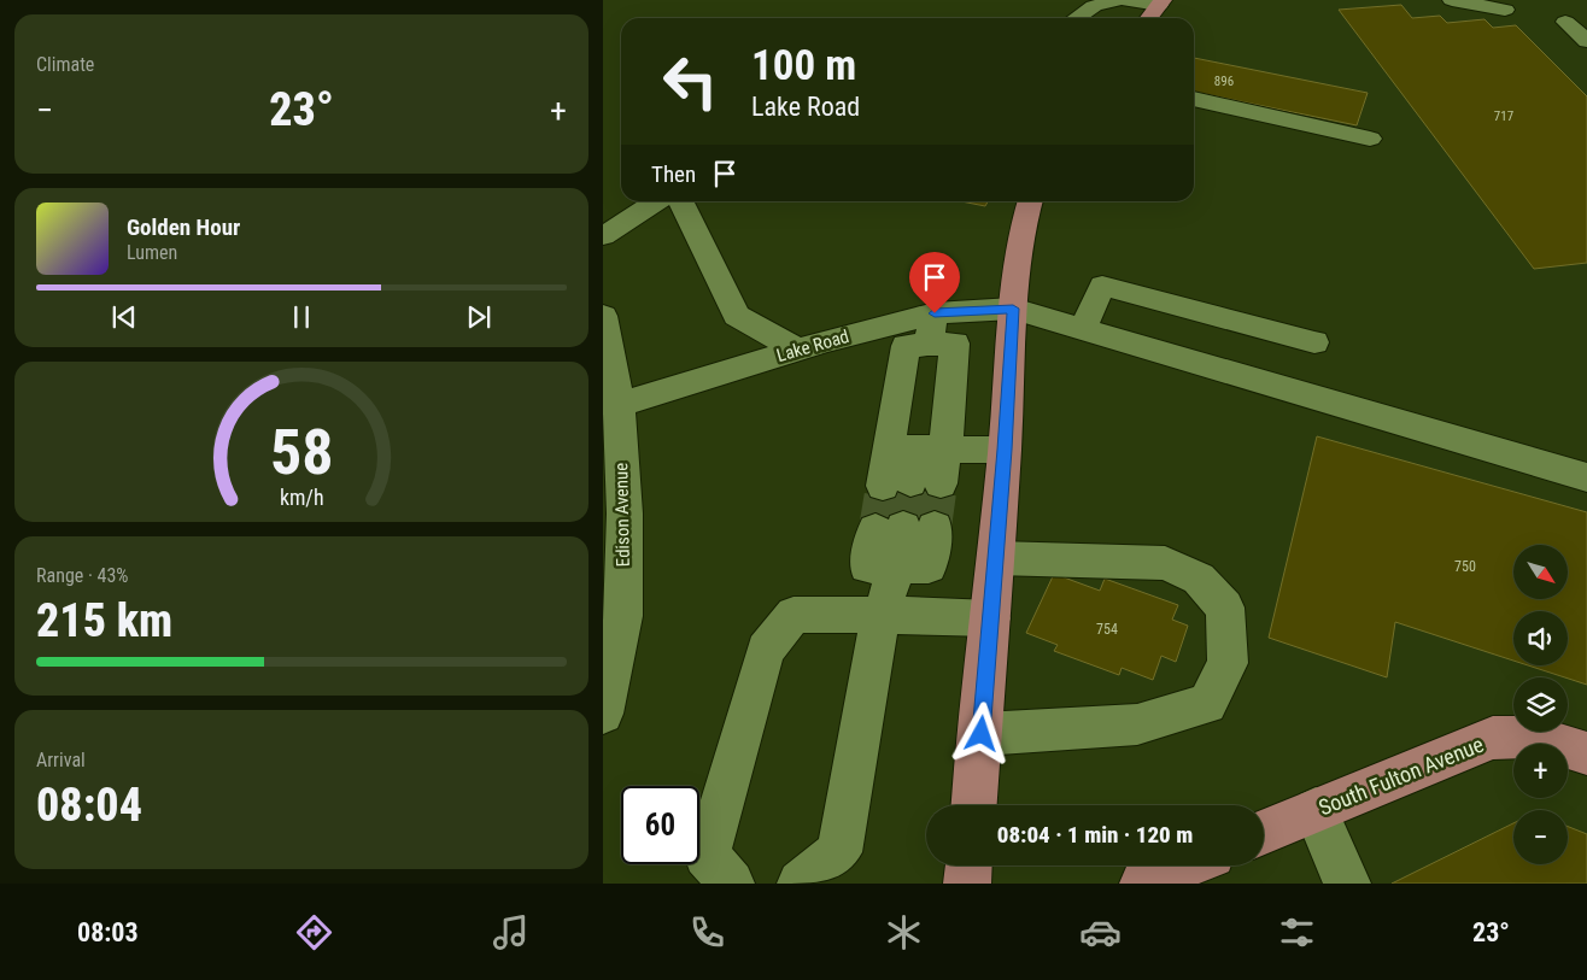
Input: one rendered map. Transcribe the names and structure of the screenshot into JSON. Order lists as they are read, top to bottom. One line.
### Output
{"streets":{"main road":["South Fulton Avenue"],"street":["Lake Road","Edison Avenue"]},"crossings":[["Lake Road","Edison Avenue"]],"house_numbers":["896","717","750","754"],"north":"bottom right","page":{"tile":["Climate",["Range · 43%","215 km"],["Arrival","08:04"]],"turn":["100 m","Lake Road"],"heat":["−","23°","+"],"then":"Then","song":["Golden Hour","Lumen"],"map_buttons":["+","−"],"limit":"60","trip":"08:04 · 1 min · 120 m","tabs":["08:03","23°"],"gauge":["58","km/h"]}}
